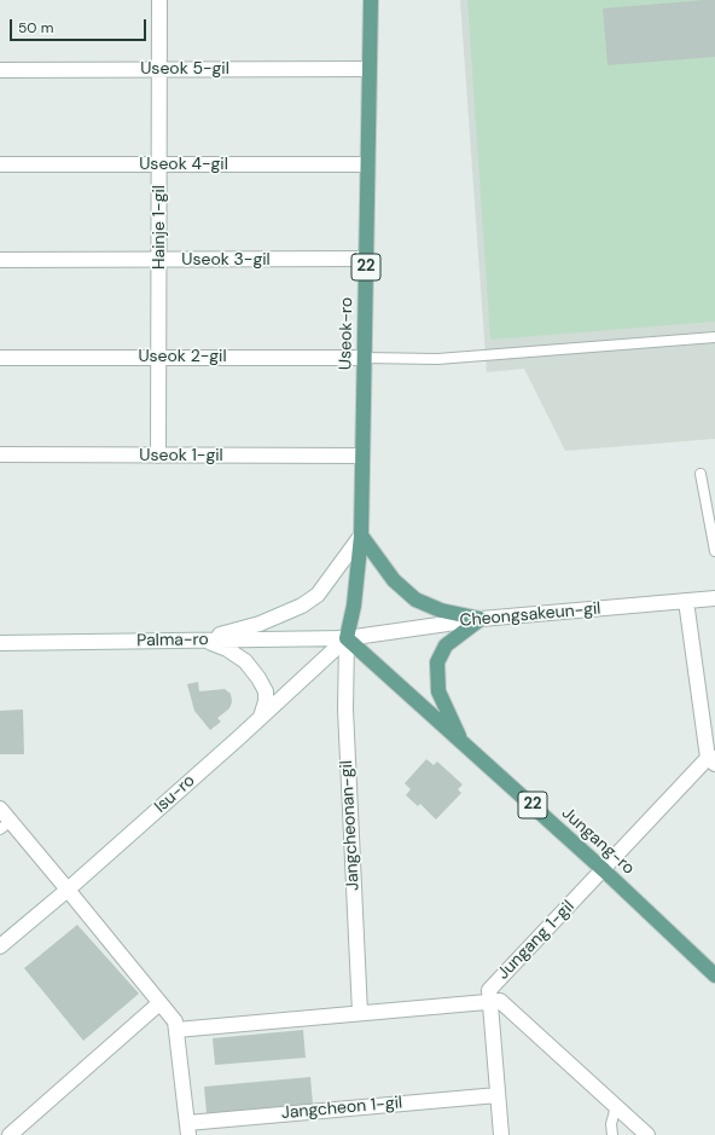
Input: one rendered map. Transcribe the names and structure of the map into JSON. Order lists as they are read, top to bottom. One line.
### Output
{"streets":{"main road":["22","Useok-ro","Jungang-ro"],"street":["Useok 5-gil","Useok 4-gil","Hainje 1-gil","Useok 3-gil","Useok 2-gil","Useok 1-gil","Cheongsakeun-gil","Palma-ro","Isu-ro","Jangcheonan-gil","Jungang 1-gil","Jangcheon 1-gil"]},"crossings":[["Useok 5-gil","Hainje 1-gil"],["Useok 5-gil","Useok-ro"],["Useok 4-gil","Hainje 1-gil"],["Useok 4-gil","Useok-ro"],["Hainje 1-gil","Useok 3-gil"],["Hainje 1-gil","Useok 2-gil"],["Hainje 1-gil","Useok 1-gil"],["Useok 3-gil","Useok-ro"],["Useok-ro","Useok 2-gil"],["Useok-ro","Useok 1-gil"],["Useok-ro","Cheongsakeun-gil"],["Useok-ro","Palma-ro"],["Useok-ro","Isu-ro"],["Useok-ro","Jangcheonan-gil"],["Useok-ro","Jungang-ro"],["Cheongsakeun-gil","Palma-ro"],["Cheongsakeun-gil","Isu-ro"],["Cheongsakeun-gil","Jangcheonan-gil"],["Cheongsakeun-gil","Jungang-ro"],["Palma-ro","Isu-ro"],["Palma-ro","Jangcheonan-gil"],["Palma-ro","Jungang-ro"],["Isu-ro","Jangcheonan-gil"],["Isu-ro","Jungang-ro"],["Isu-ro","Jangcheon 1-gil"],["Jangcheonan-gil","Jungang-ro"],["Jungang-ro","Jungang 1-gil"],["Jungang 1-gil","Jangcheon 1-gil"]],"scale_bar":"50 m"}
